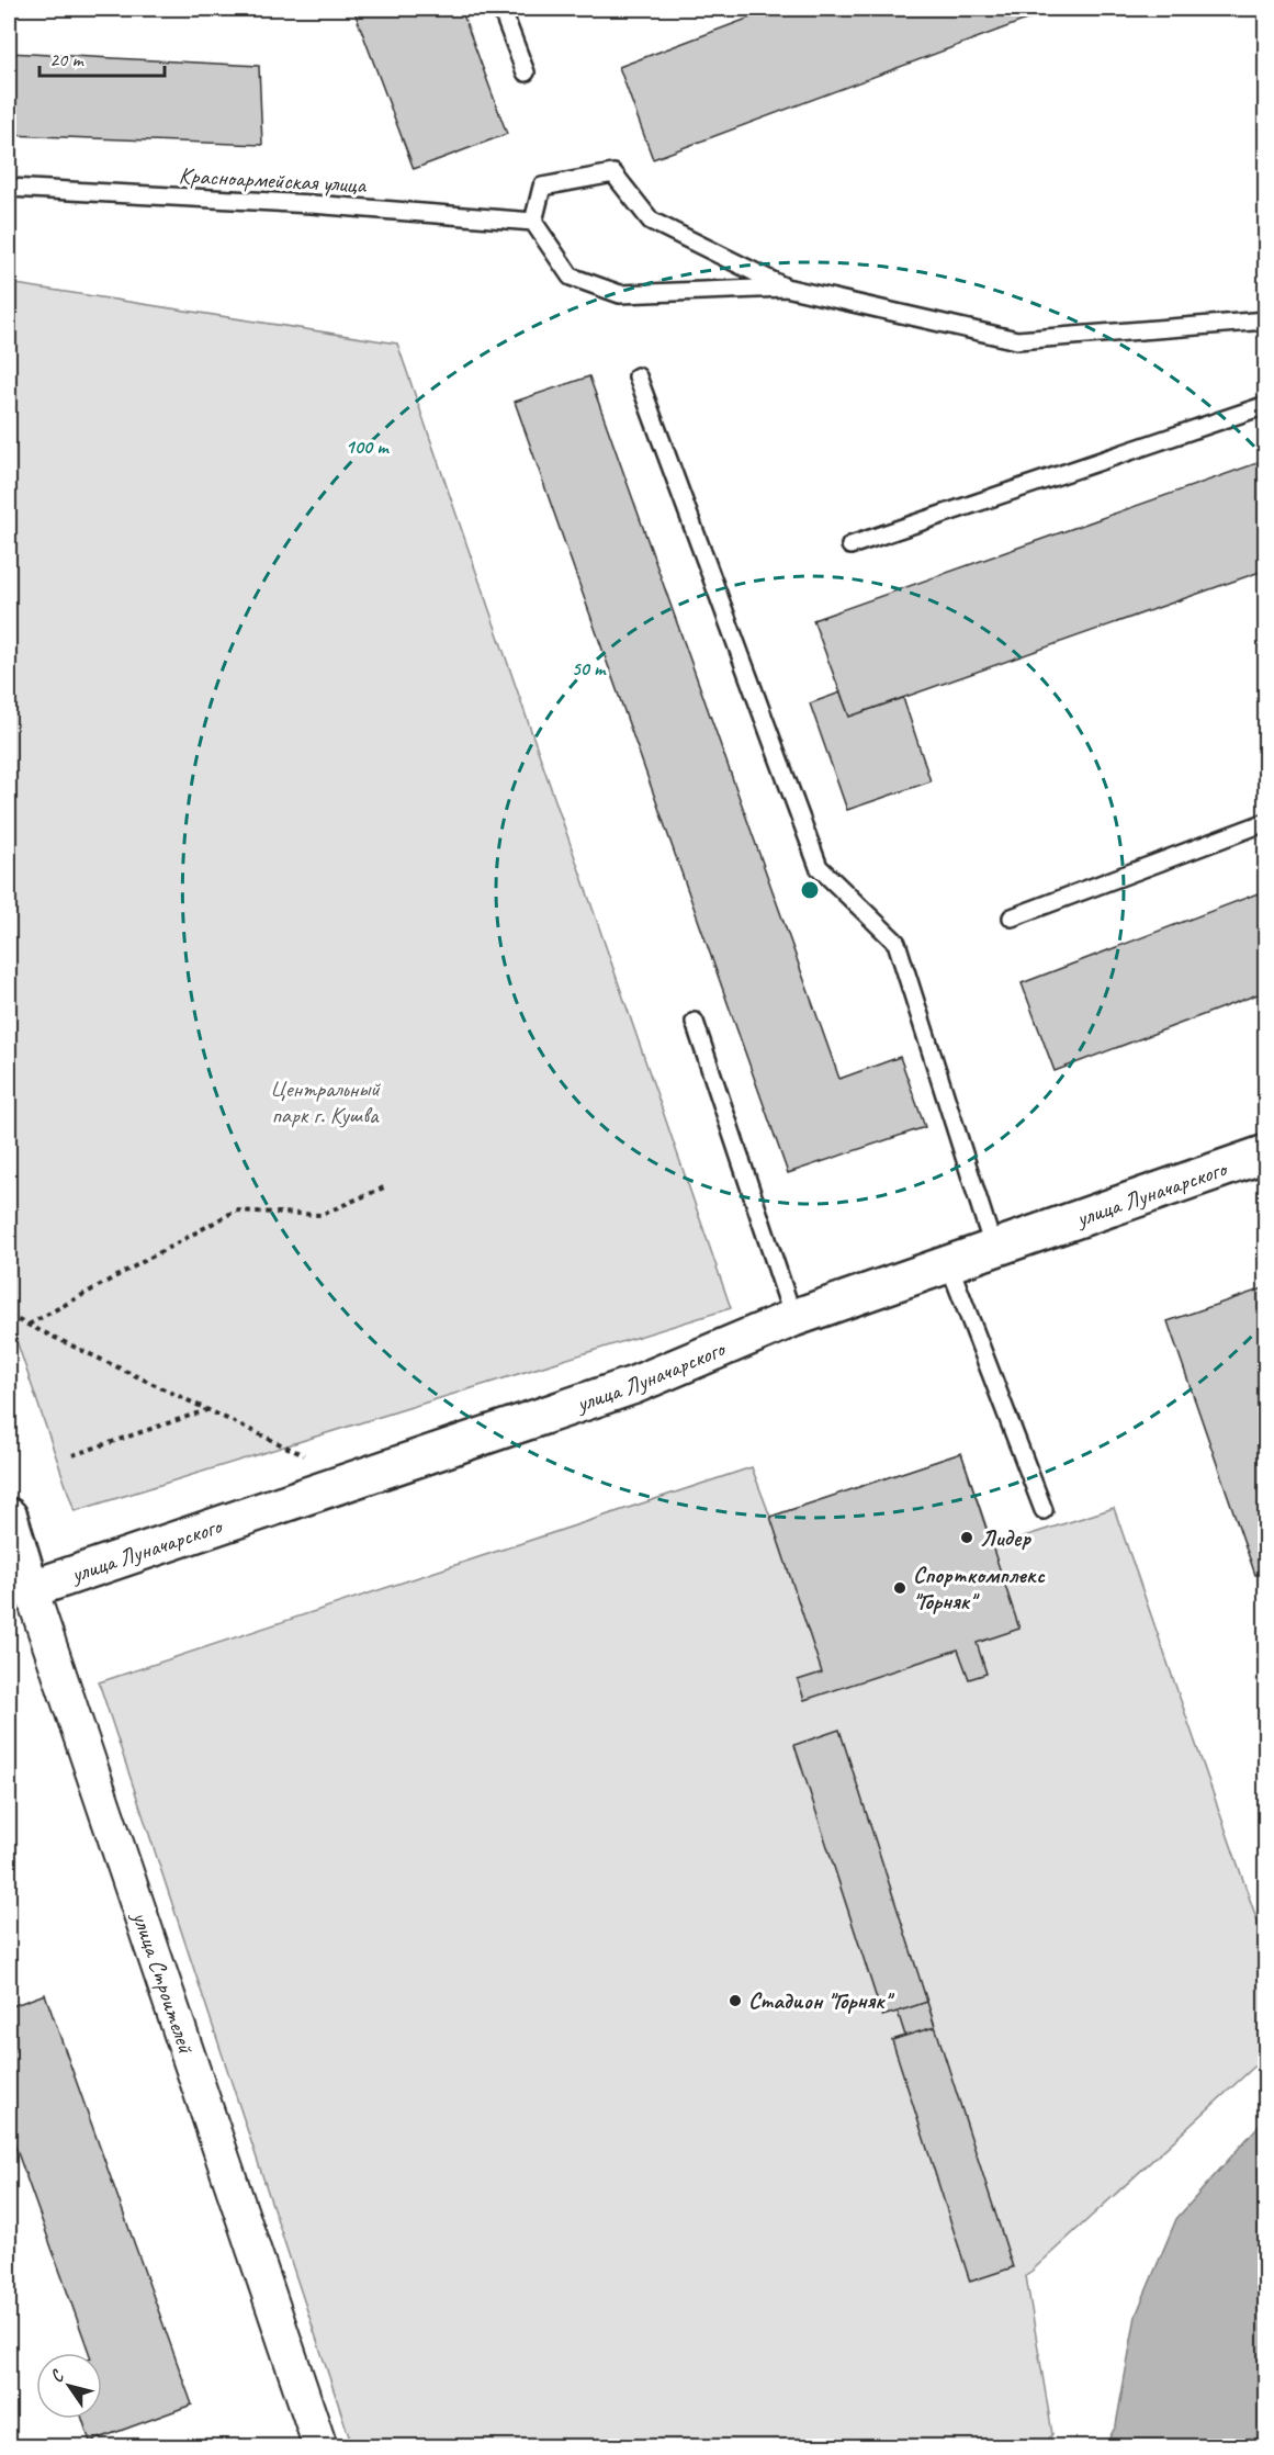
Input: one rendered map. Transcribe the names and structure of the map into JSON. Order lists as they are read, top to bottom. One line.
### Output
{"streets":{"main road":["улица Луначарского","улица Строителей"],"lane":["Красноармейская улица"]},"crossings":[["улица Луначарского","улица Строителей"]],"parks":["Центральный парк г. Кушва"],"places":["Лидер","Спорткомплекс \"Горняк\"","Стадион \"Горняк\""],"scale_bar":"20 m","north":"top left","rings":["100 m","50 m"]}
